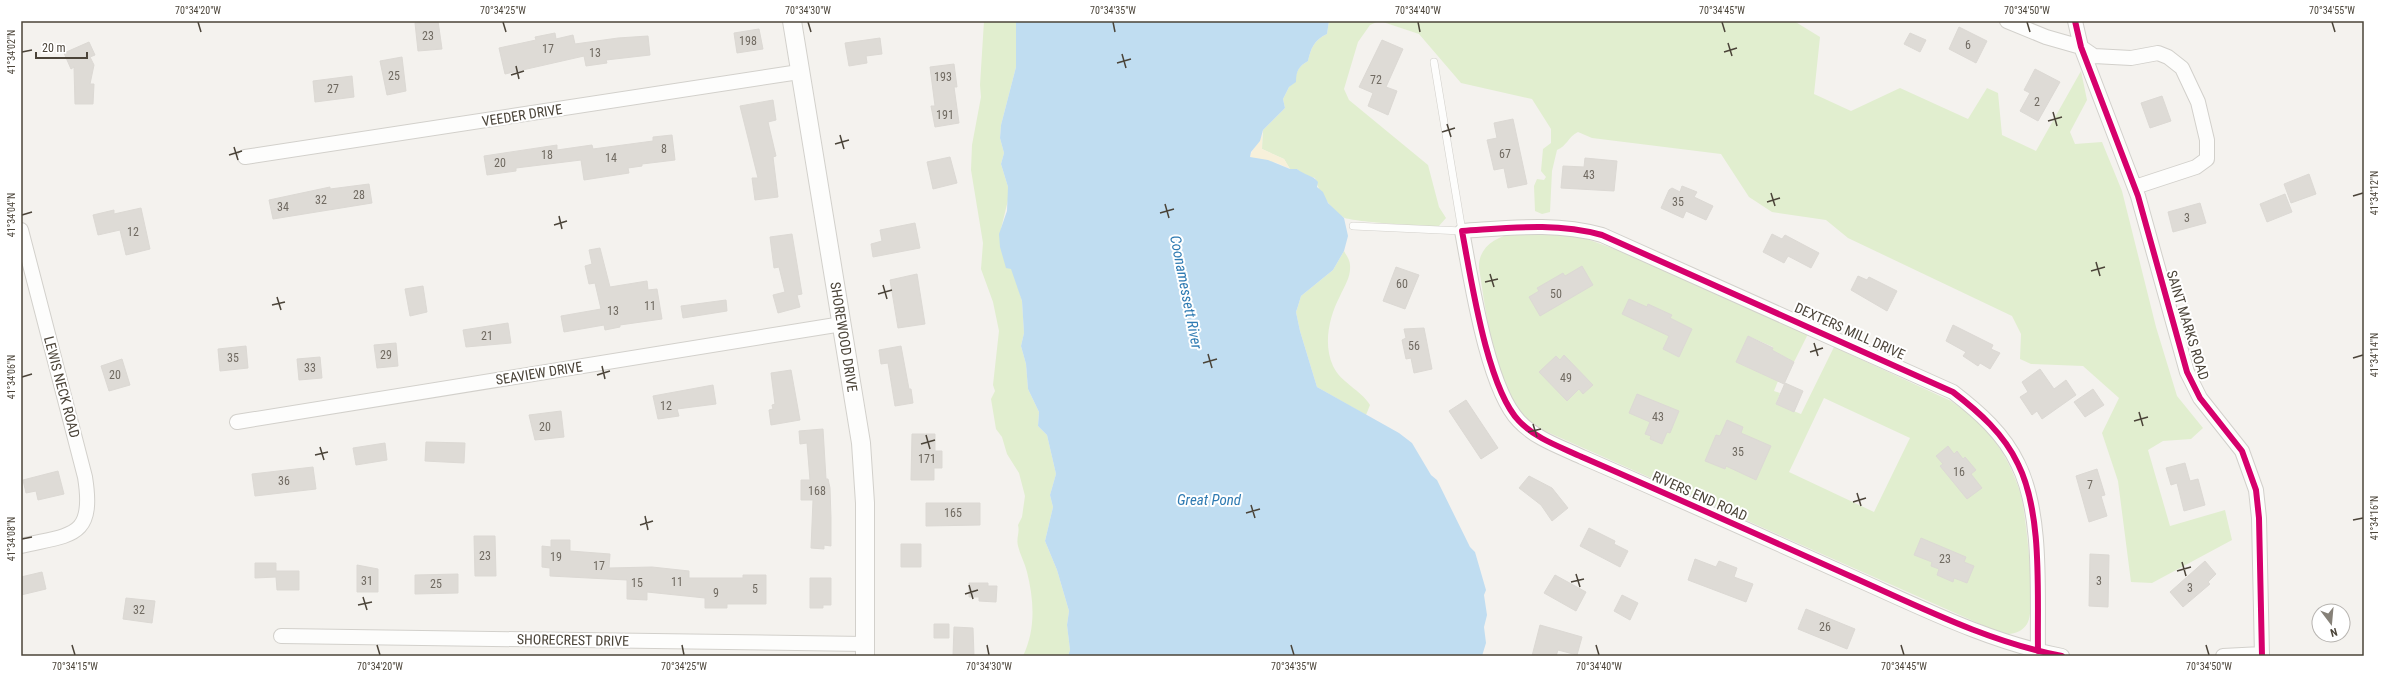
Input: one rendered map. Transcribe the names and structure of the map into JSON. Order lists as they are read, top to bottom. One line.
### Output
{"streets":{"street":["VEEDER DRIVE","SAINT MARKS ROAD","DEXTERS MILL DRIVE","SHOREWOOD DRIVE","SEAVIEW DRIVE","LEWIS NECK ROAD","RIVERS END ROAD","SHORECREST DRIVE"]},"crossings":[["VEEDER DRIVE","SHOREWOOD DRIVE"],["DEXTERS MILL DRIVE","RIVERS END ROAD"],["SHOREWOOD DRIVE","SEAVIEW DRIVE"],["SHOREWOOD DRIVE","SHORECREST DRIVE"]],"water":["Coonamessett River","Great Pond"],"house_numbers":["23","198","6","17","13","25","193","72","27","2","191","8","67","18","14","20","43","28","32","35","34","3","12","60","50","11","13","21","56","29","35","33","20","49","12","43","20","35","171","16","36","7","168","165","23","19","23","17","31","3","11","15","25","3","5","9","32","26"],"scale_bar":"20 m","north":"bottom","coordinates":["70°34'20\"W","70°34'25\"W","70°34'30\"W","70°34'35\"W","70°34'40\"W","70°34'45\"W","70°34'50\"W","70°34'55\"W","41°34'02\"N","41°34'12\"N","41°34'04\"N","41°34'14\"N","41°34'06\"N","41°34'16\"N","41°34'08\"N","70°34'15\"W"]}
